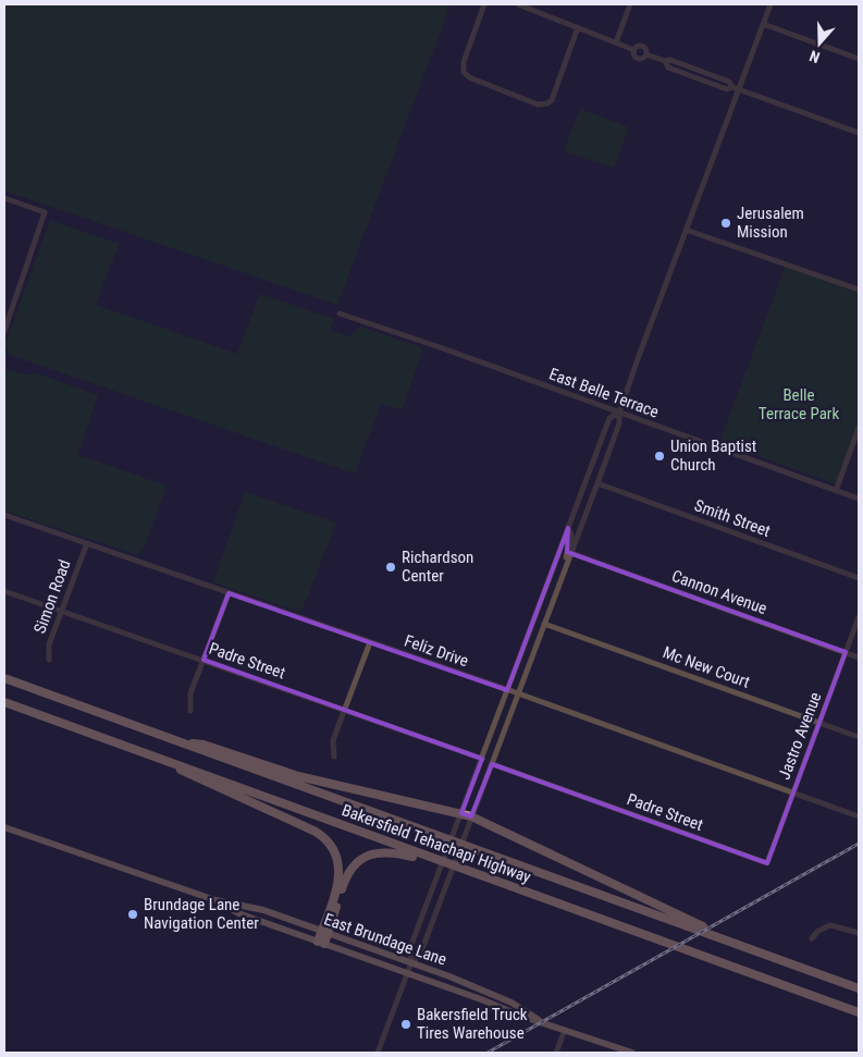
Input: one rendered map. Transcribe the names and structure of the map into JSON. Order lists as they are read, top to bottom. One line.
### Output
{"streets":{"highway":["Bakersfield Tehachapi Highway"],"main road":["East Brundage Lane"],"street":["East Belle Terrace","Smith Street","Cannon Avenue","Simon Road","Feliz Drive","Padre Street","Mc New Court","Jastro Avenue"]},"crossings":[["Cannon Avenue","Jastro Avenue"],["Simon Road","Feliz Drive"],["Simon Road","Padre Street"],["Feliz Drive","Jastro Avenue"],["Padre Street","Jastro Avenue"],["Mc New Court","Jastro Avenue"]],"parks":["Belle Terrace Park"],"places":["Jerusalem Mission","Union Baptist Church","Richardson Center","Brundage Lane Navigation Center","Bakersfield Truck Tires Warehouse"],"north":"bottom"}
